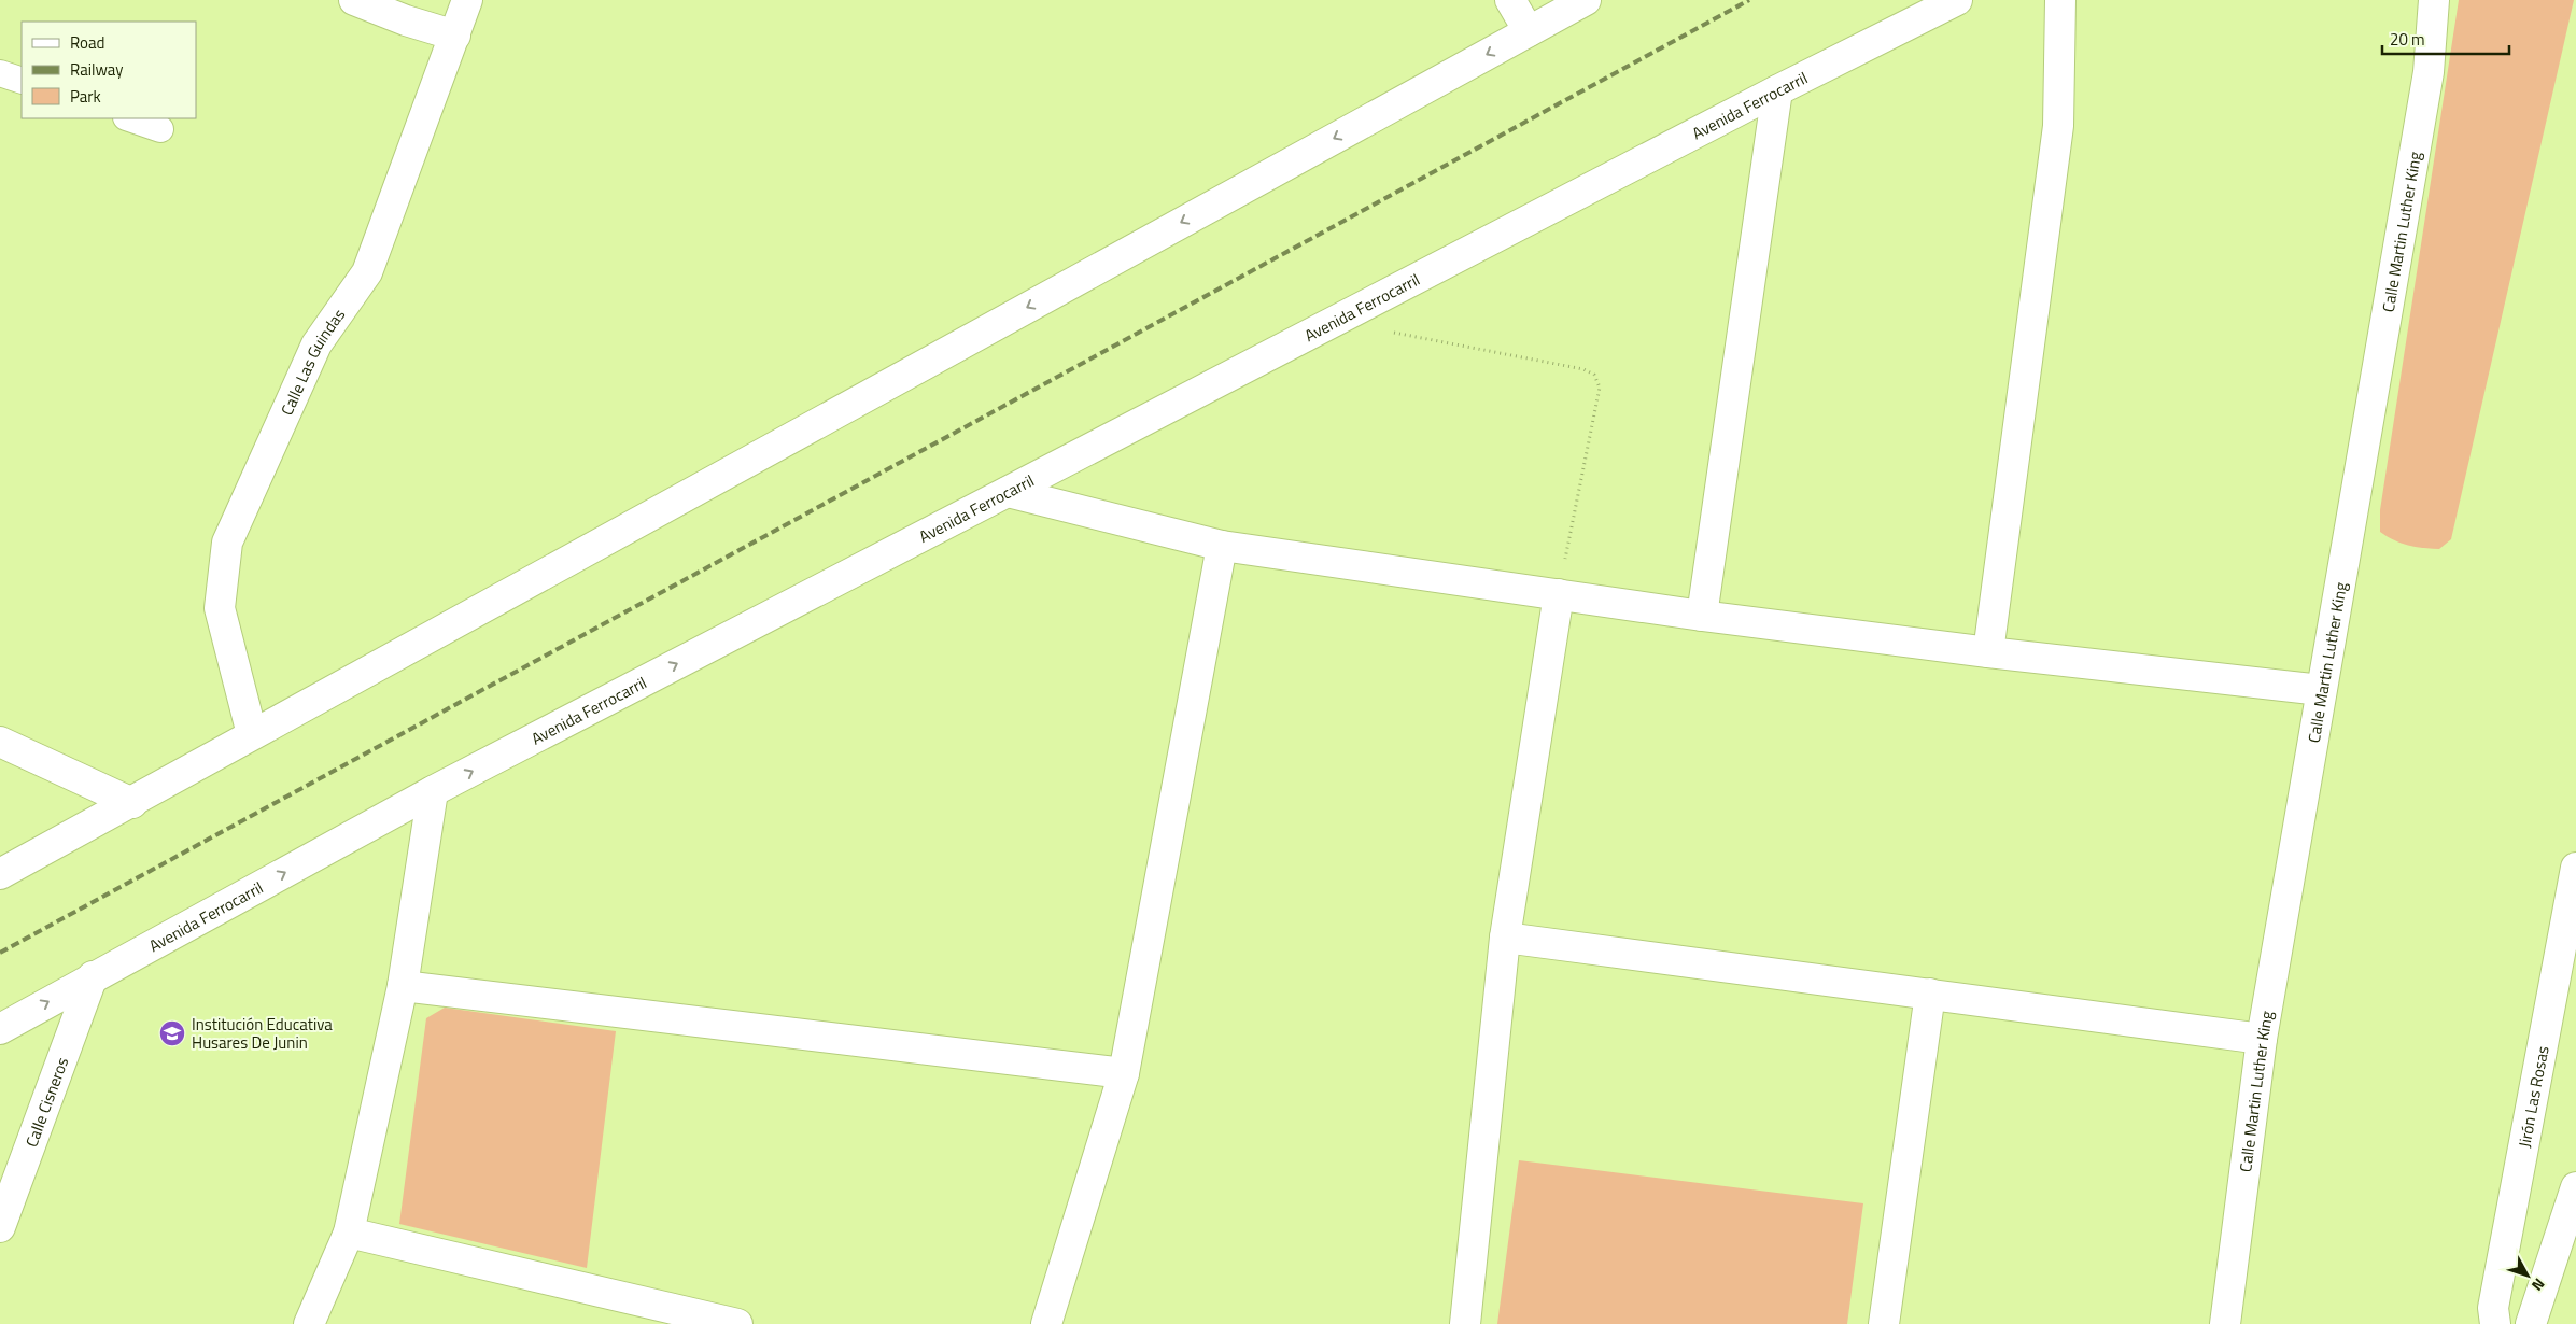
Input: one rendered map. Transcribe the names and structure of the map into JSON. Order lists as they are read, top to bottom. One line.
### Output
{"streets":{"street":["Avenida Ferrocarril","Calle Martin Luther King","Calle Las Guindas","Jirón Las Rosas","Calle Cisneros"]},"crossings":[["Avenida Ferrocarril","Calle Cisneros"]],"places":{"school or university":["Institución Educativa Husares De Junin"]},"legend":["Road","Railway","Park"],"scale_bar":"20 m","north":"bottom right"}
